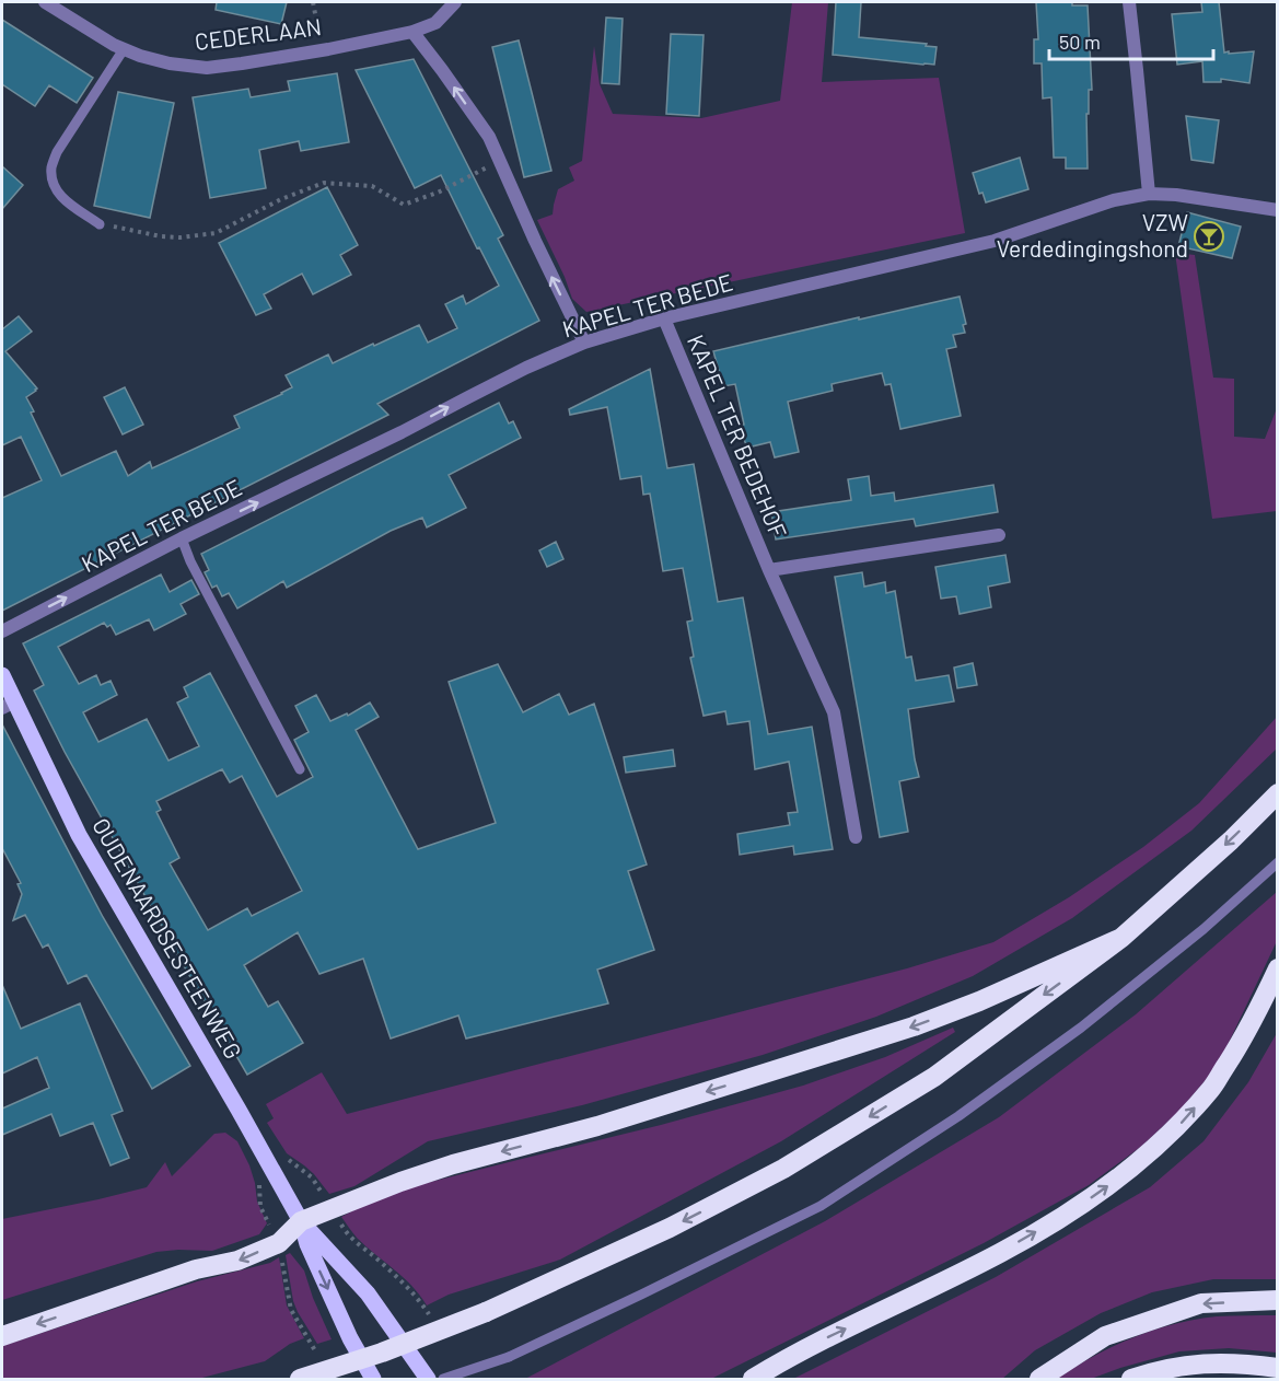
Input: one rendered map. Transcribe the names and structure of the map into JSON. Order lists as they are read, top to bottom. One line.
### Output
{"streets":{"main road":["OUDENAARDSESTEENWEG"],"street":["CEDERLAAN","KAPEL TER BEDE","KAPEL TER BEDEHOF"]},"crossings":[["KAPEL TER BEDE","KAPEL TER BEDEHOF"]],"one_way":["KAPEL TER BEDE"],"places":{"bar":["VZW Verdedingingshond"]},"scale_bar":"50 m"}
